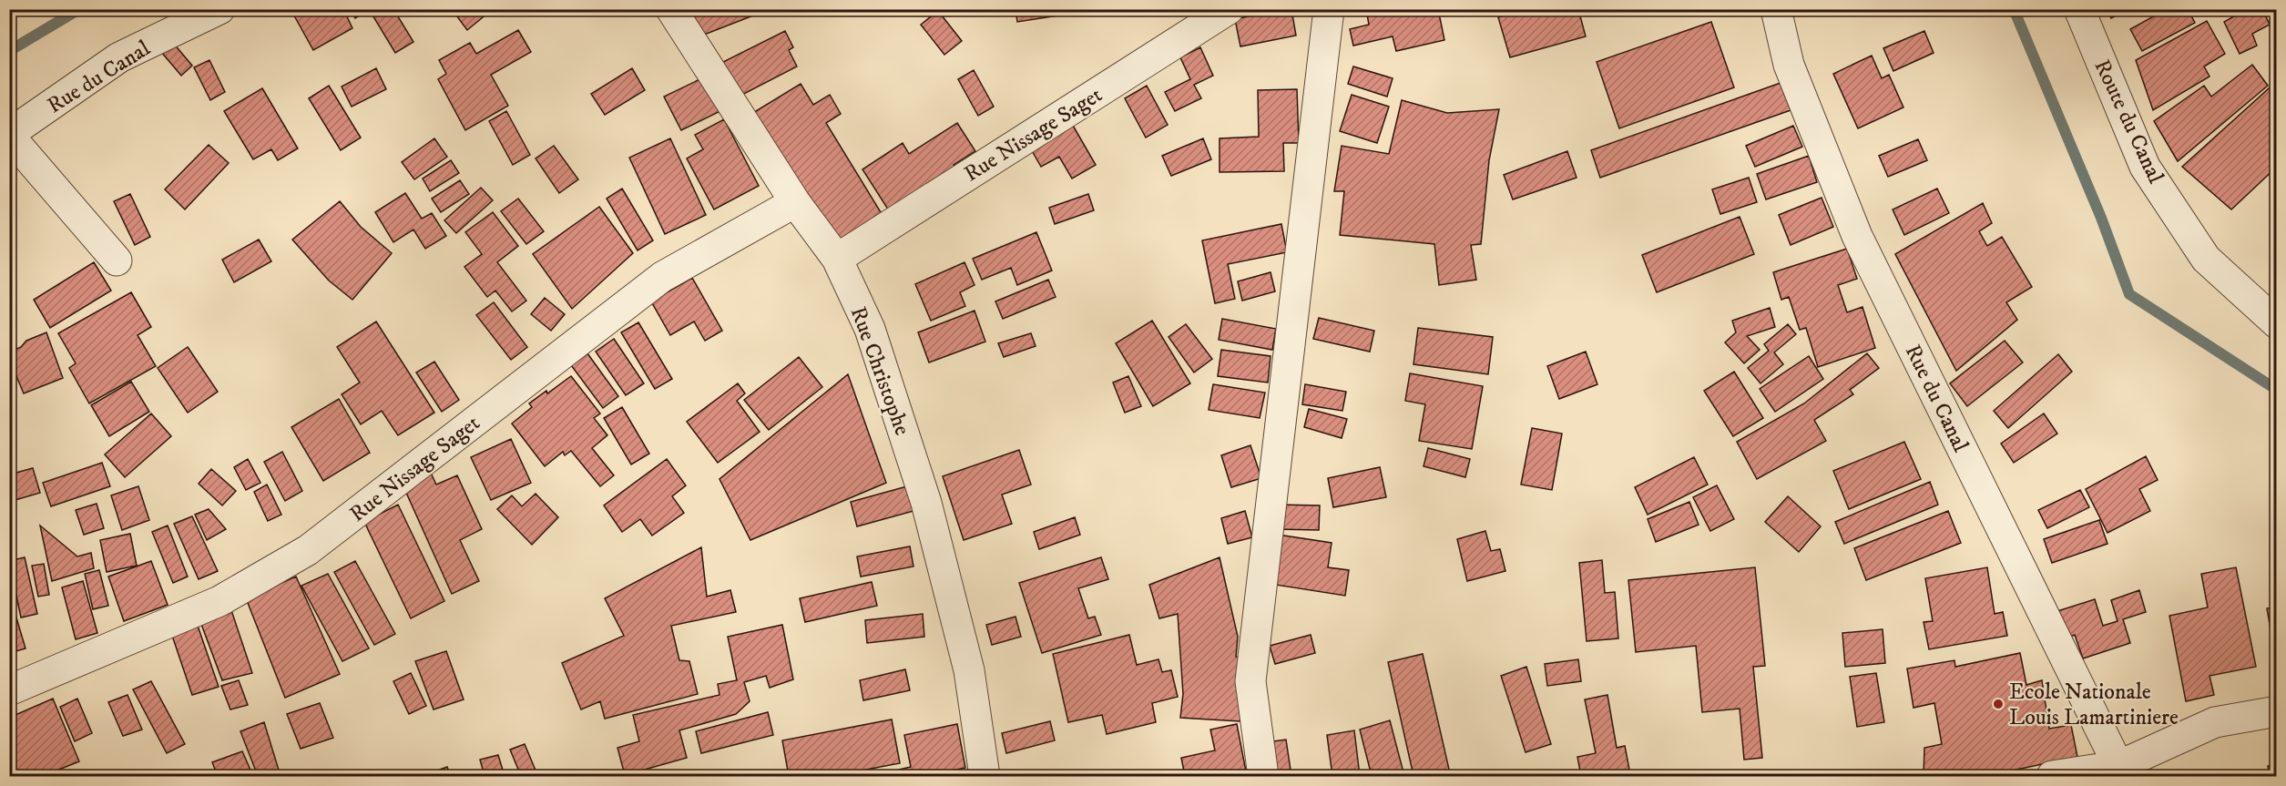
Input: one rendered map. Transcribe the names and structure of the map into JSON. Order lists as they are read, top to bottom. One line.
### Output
{"streets":{"street":["Rue du Canal","Route du Canal","Rue Nissage Saget","Rue Christophe"]},"crossings":[["Rue Nissage Saget","Rue Christophe"]],"places":["Ecole Nationale Louis Lamartiniere"]}
